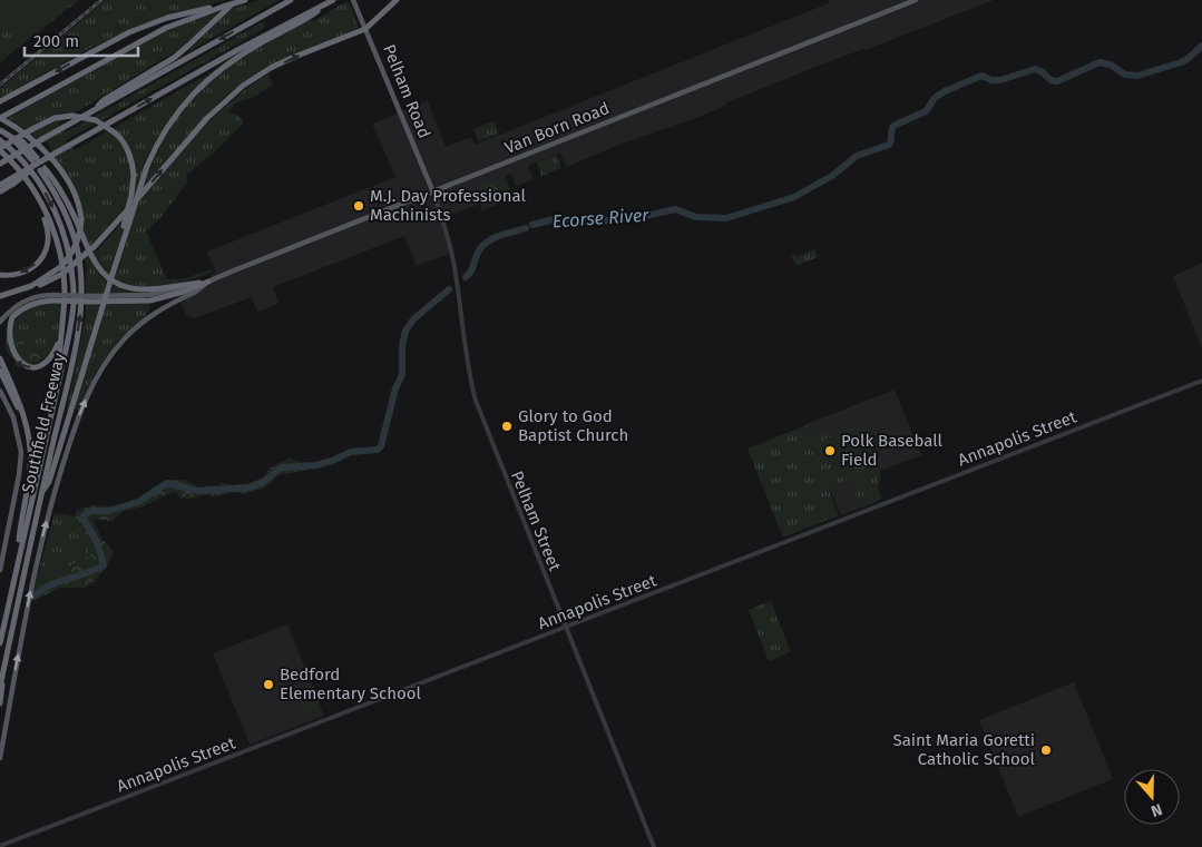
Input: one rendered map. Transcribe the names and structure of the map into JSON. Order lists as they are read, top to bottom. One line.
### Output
{"streets":{"highway":["Southfield Freeway"],"main road":["Pelham Road","Van Born Road"],"street":["Annapolis Street","Pelham Street"]},"crossings":[["Pelham Road","Van Born Road"],["Pelham Road","Pelham Street"],["Van Born Road","Southfield Freeway"],["Van Born Road","Pelham Street"],["Annapolis Street","Pelham Street"]],"water":["Ecorse River"],"places":["M.J. Day Professional Machinists","Glory to God Baptist Church","Polk Baseball Field","Bedford Elementary School","Saint Maria Goretti Catholic School"],"scale_bar":"200 m","north":"bottom"}
